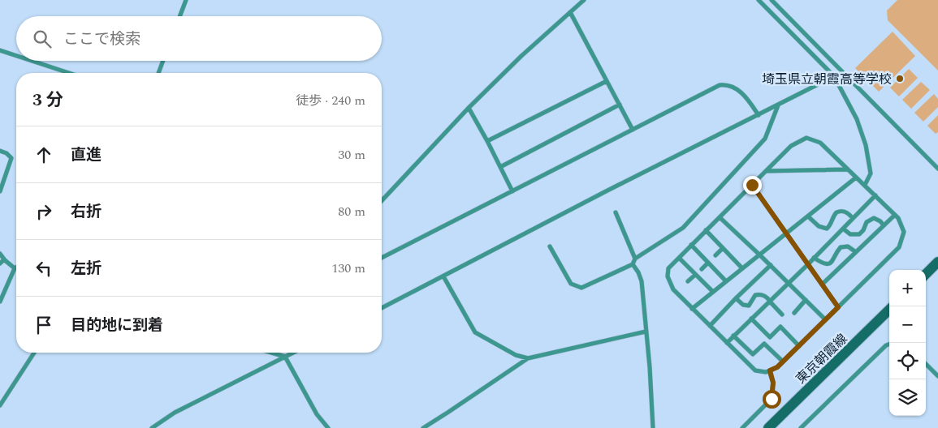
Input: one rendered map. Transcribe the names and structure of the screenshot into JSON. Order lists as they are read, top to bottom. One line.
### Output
{"streets":{"main road":["東京朝霞線"]},"places":["埼玉県立朝霞高等学校"],"page":{"search":"ここで検索","heading":["3 分","徒歩 · 240 m"],"list":[["直進","30 m"],["右折","80 m"],["左折","130 m"],"目的地に到着"],"map_buttons":["+","−"]}}
